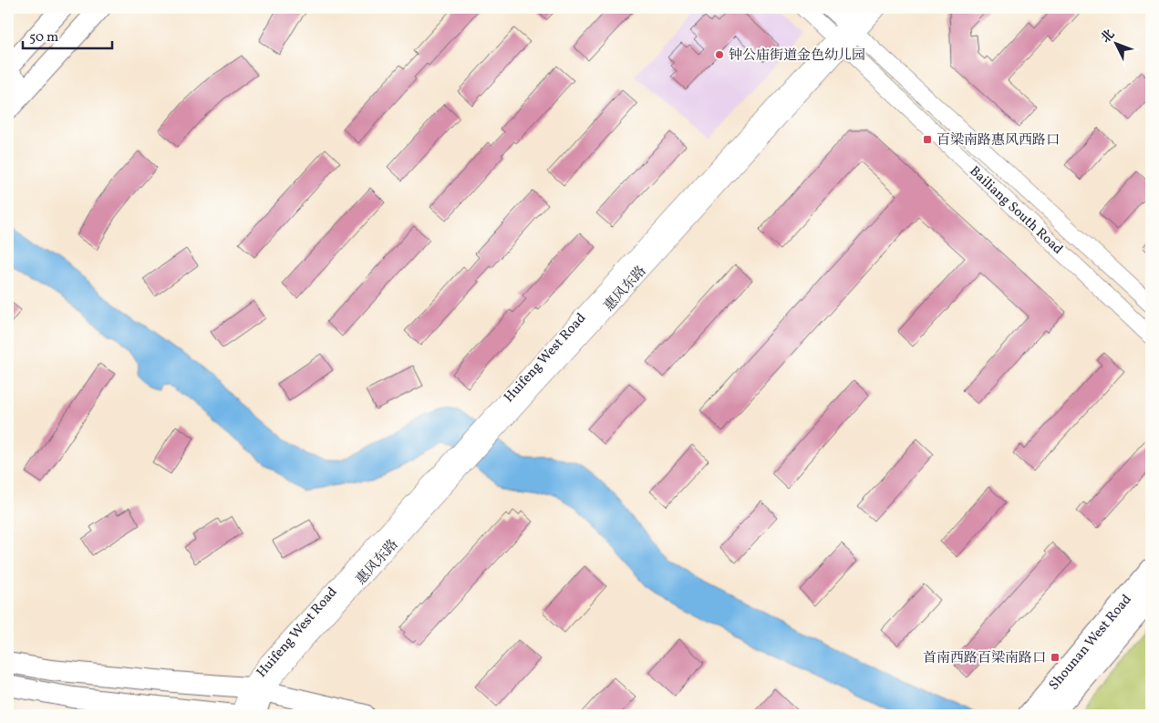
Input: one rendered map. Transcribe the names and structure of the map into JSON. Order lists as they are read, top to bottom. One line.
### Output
{"streets":{"main road":["Huifeng West Road","Shounan West Road"],"street":["Bailiang South Road","惠风东路"]},"crossings":[["Bailiang South Road","惠风东路"],["惠风东路","Huifeng West Road"]],"places":{"other":["钟公庙街道金色幼儿园"],"transit":["百梁南路惠风西路口","首南西路百梁南路口"]},"scale_bar":"50 m","north":"top left"}
